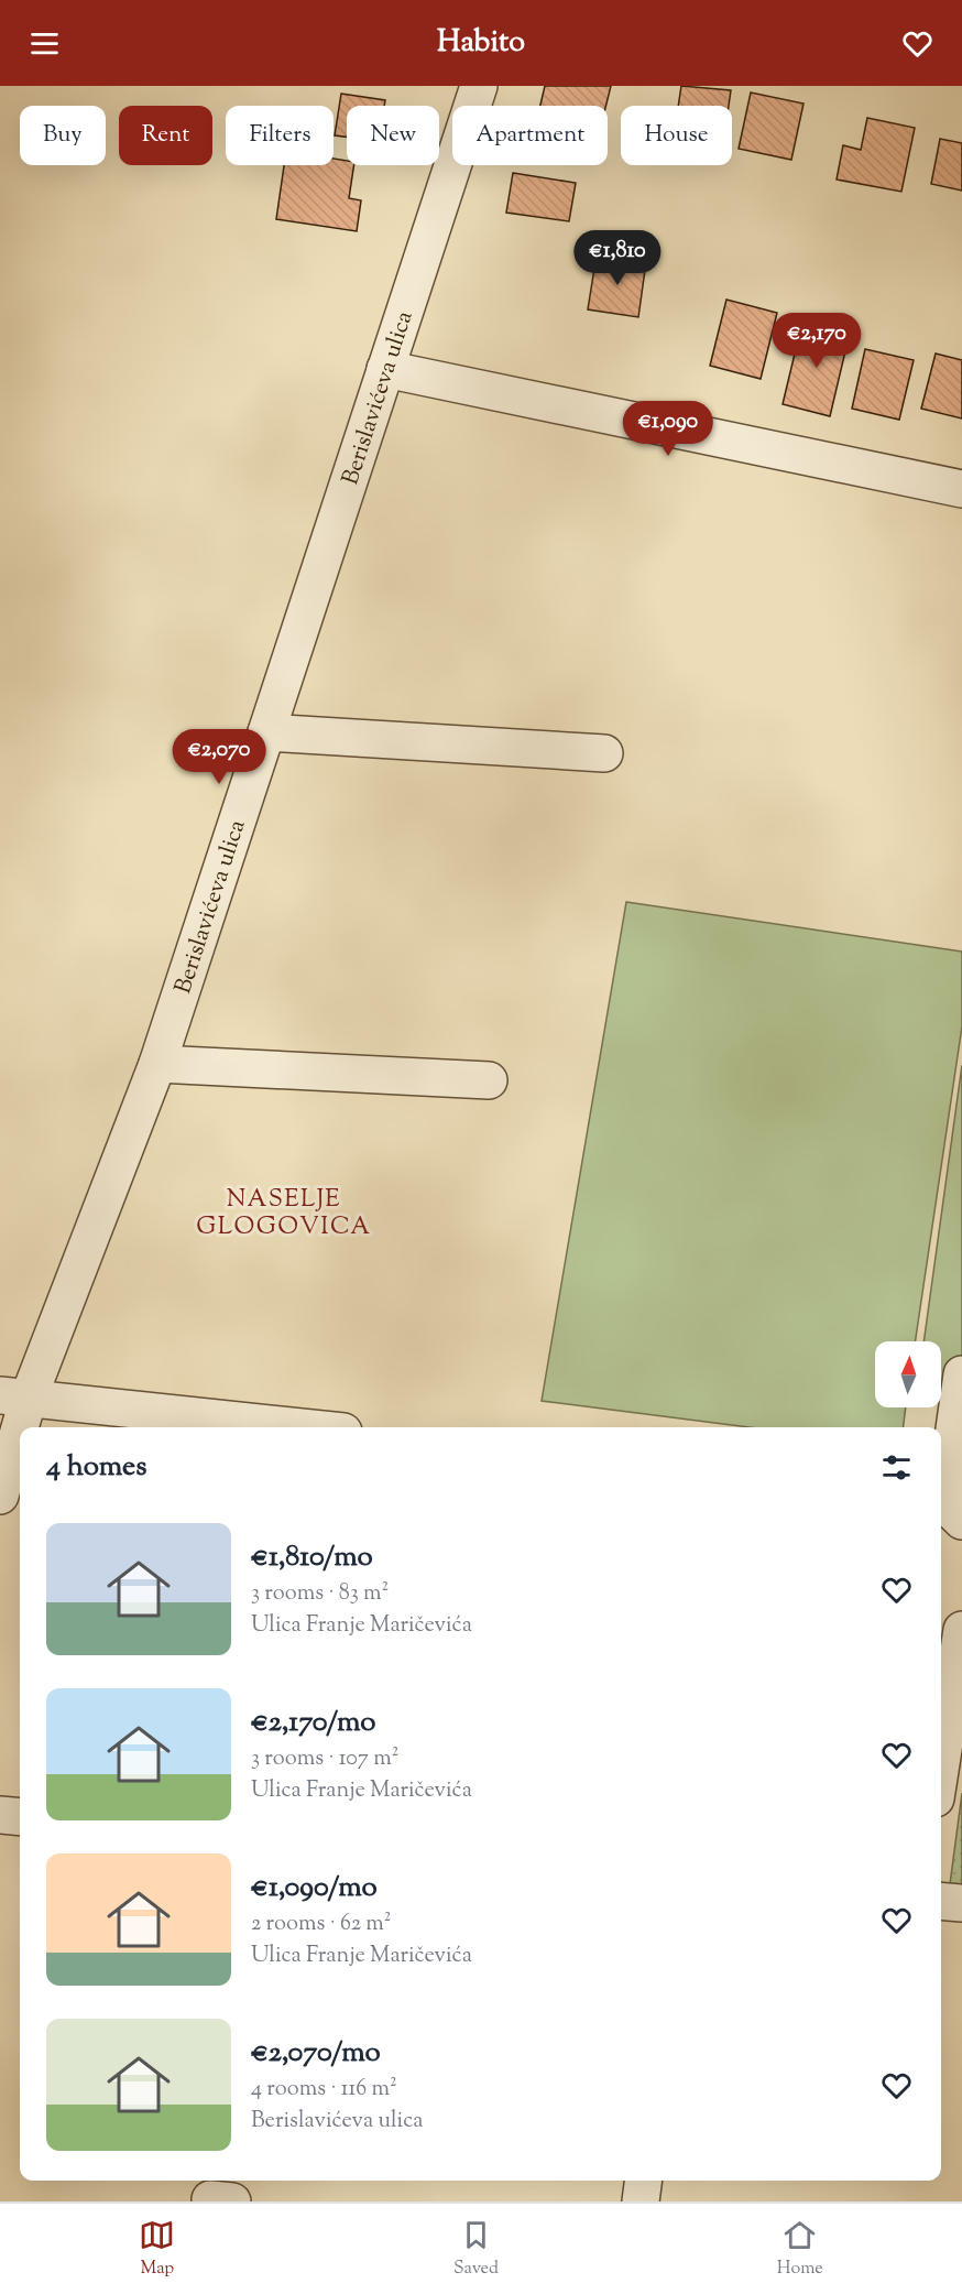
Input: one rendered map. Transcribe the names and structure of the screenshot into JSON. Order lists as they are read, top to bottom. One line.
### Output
{"streets":{"street":["Berislavićeva ulica"]},"districts":["NASELJE GLOGOVICA"],"north":"top","page":{"header":"Habito","chip":["Buy","Rent","Filters","New","Apartment","House"],"price":["€1,810","€2,170","€1,090","€2,070"],"heading":"4 homes","list":[{"name":"€1,810/mo","note":"3 rooms · 83 m² · Ulica Franje Maričevića"},{"name":"€2,170/mo","note":"3 rooms · 107 m² · Ulica Franje Maričevića"},{"name":"€1,090/mo","note":"2 rooms · 62 m² · Ulica Franje Maričevića"},{"name":"€2,070/mo","note":"4 rooms · 116 m² · Berislavićeva ulica"}],"tabs":["Map","Saved","Home"]}}
